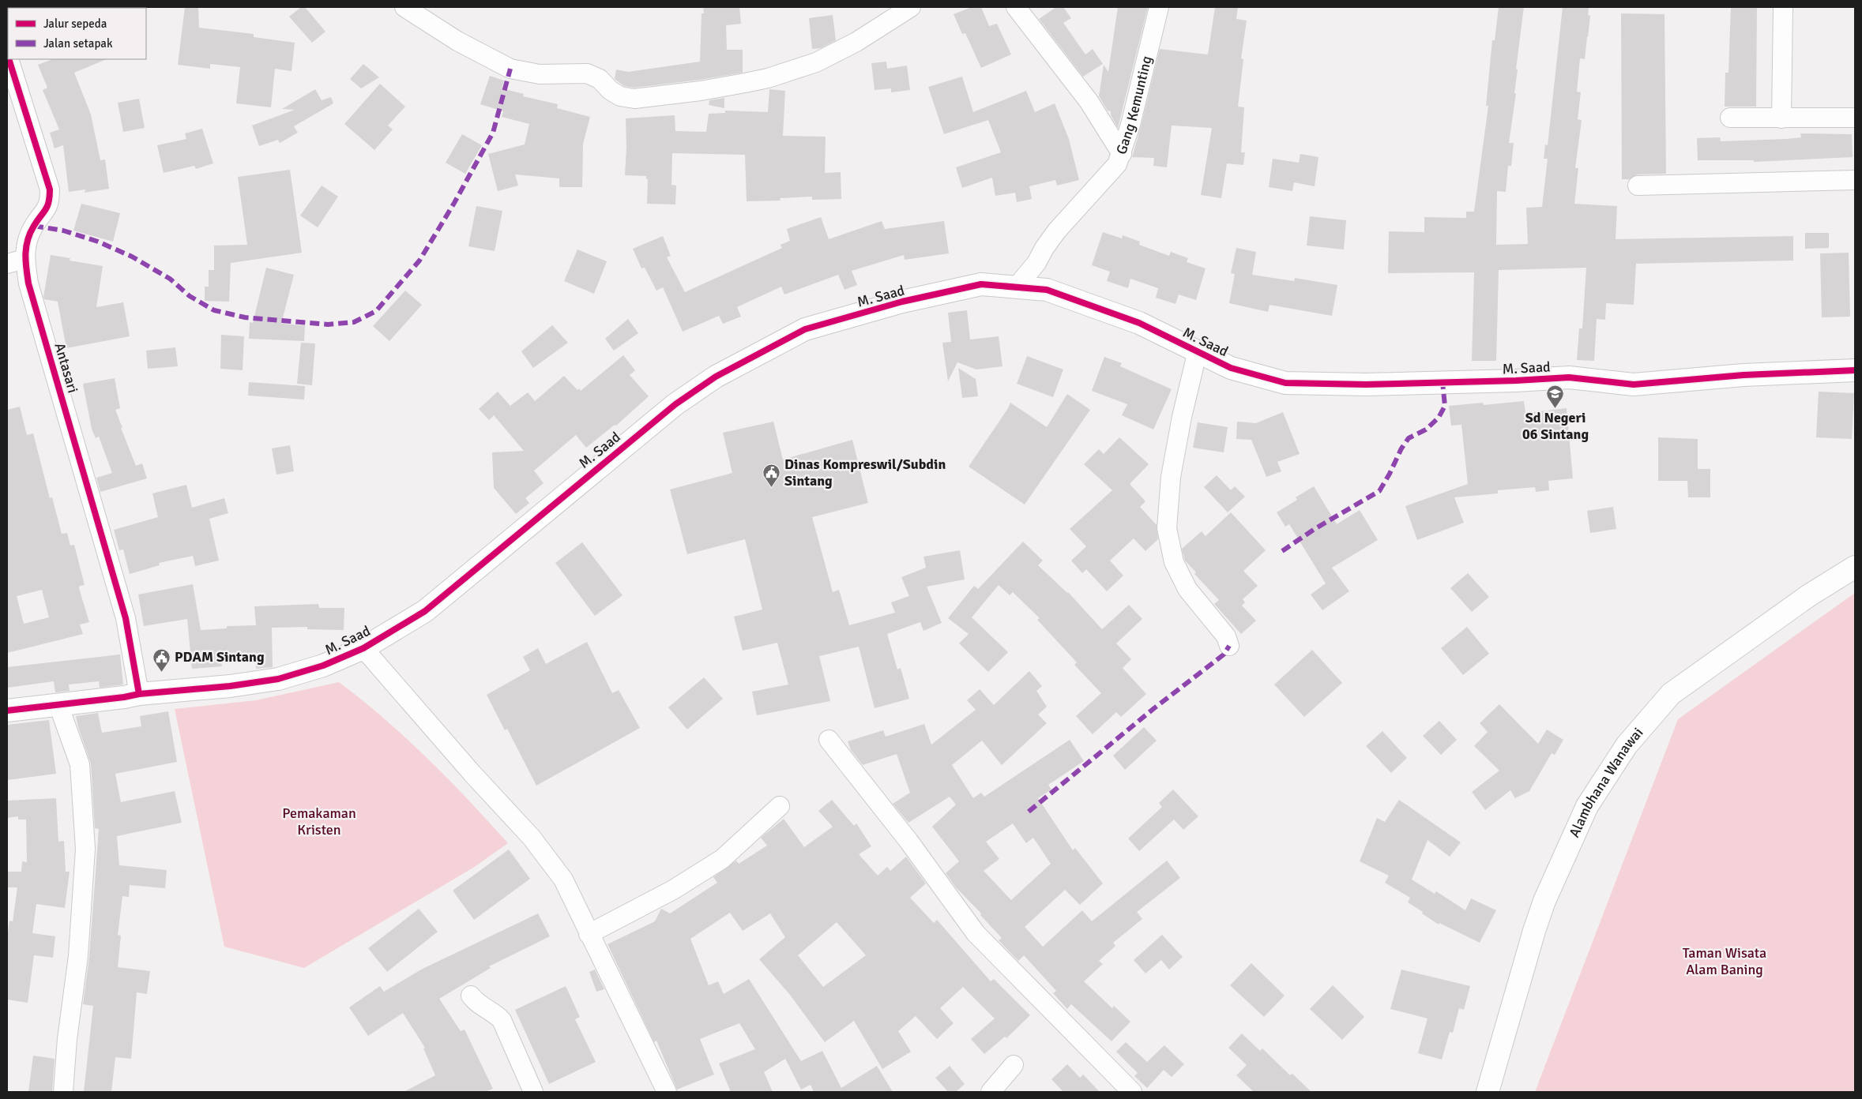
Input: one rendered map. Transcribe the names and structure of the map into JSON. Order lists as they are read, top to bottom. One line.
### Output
{"streets":{"street":["Gang Kemunting","M. Saad","Antasari","Alambhana Wanawai"]},"crossings":[["Gang Kemunting","M. Saad"],["M. Saad","Antasari"]],"parks":["Pemakaman Kristen","Taman Wisata Alam Baning"],"places":{"school or university":["Sd Negeri 06 Sintang"],"public building":["Dinas Kompreswil/Subdin Sintang","PDAM Sintang"]},"legend":["Jalur sepeda","Jalan setapak"]}
